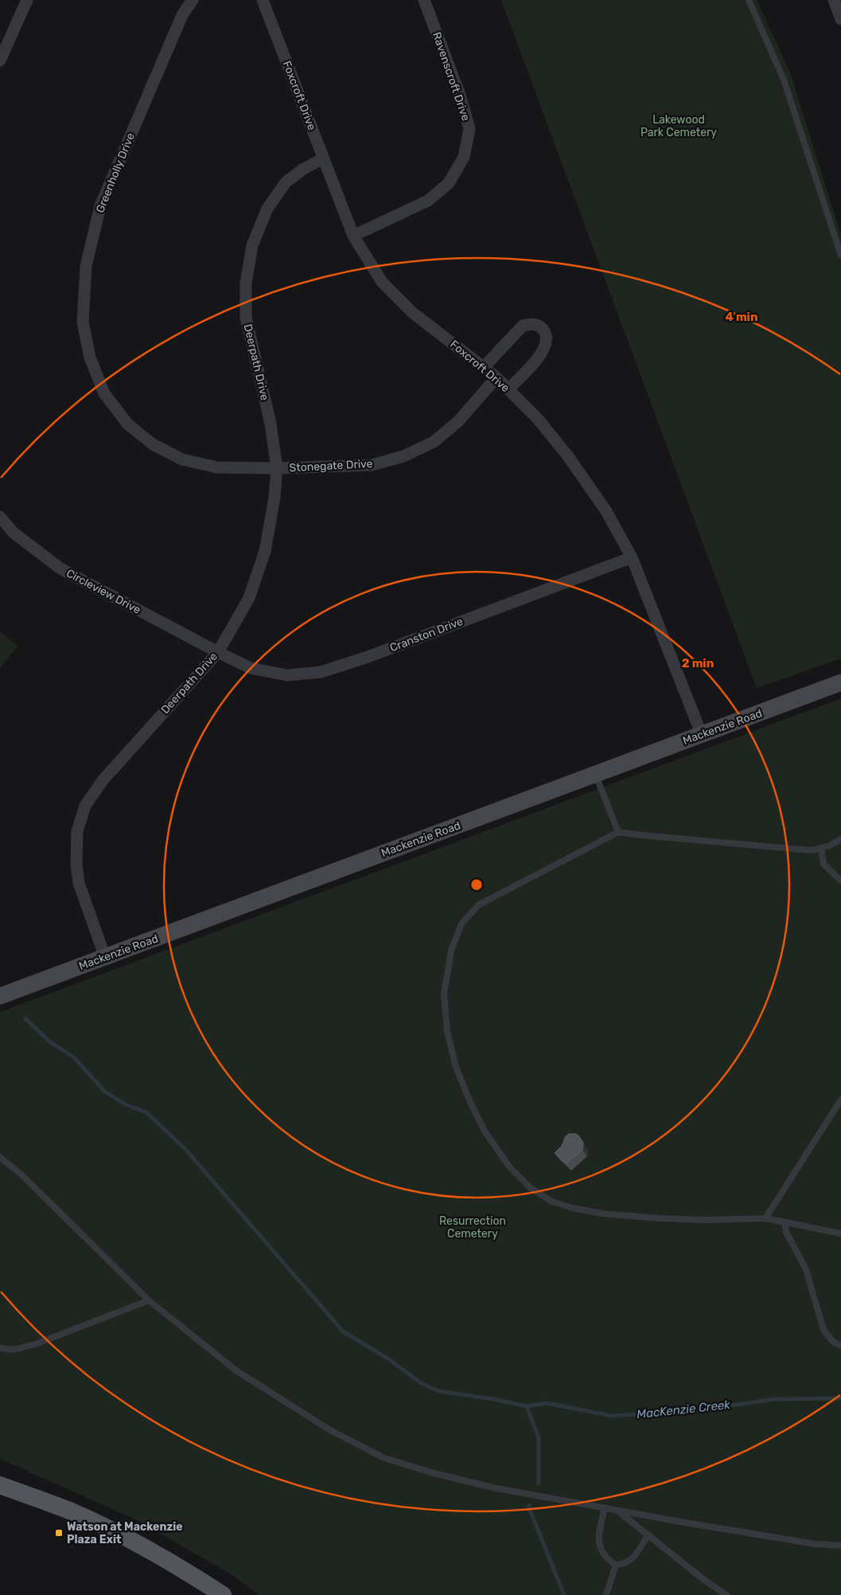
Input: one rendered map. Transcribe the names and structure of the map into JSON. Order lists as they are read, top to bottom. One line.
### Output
{"streets":{"main road":["Mackenzie Road"],"street":["Ravenscroft Drive","Foxcroft Drive","Greenholly Drive","Deerpath Drive","Stonegate Drive","Circleview Drive","Cranston Drive"]},"crossings":[["Ravenscroft Drive","Foxcroft Drive"],["Foxcroft Drive","Deerpath Drive"],["Foxcroft Drive","Stonegate Drive"],["Foxcroft Drive","Cranston Drive"],["Foxcroft Drive","Mackenzie Road"],["Greenholly Drive","Deerpath Drive"],["Greenholly Drive","Stonegate Drive"],["Deerpath Drive","Stonegate Drive"],["Deerpath Drive","Circleview Drive"],["Deerpath Drive","Cranston Drive"],["Deerpath Drive","Mackenzie Road"],["Circleview Drive","Cranston Drive"]],"water":["MacKenzie Creek"],"parks":["Lakewood Park Cemetery","Resurrection Cemetery"],"places":{"transit":["Watson at Mackenzie Plaza Exit"]},"rings":["4 min","2 min"]}
